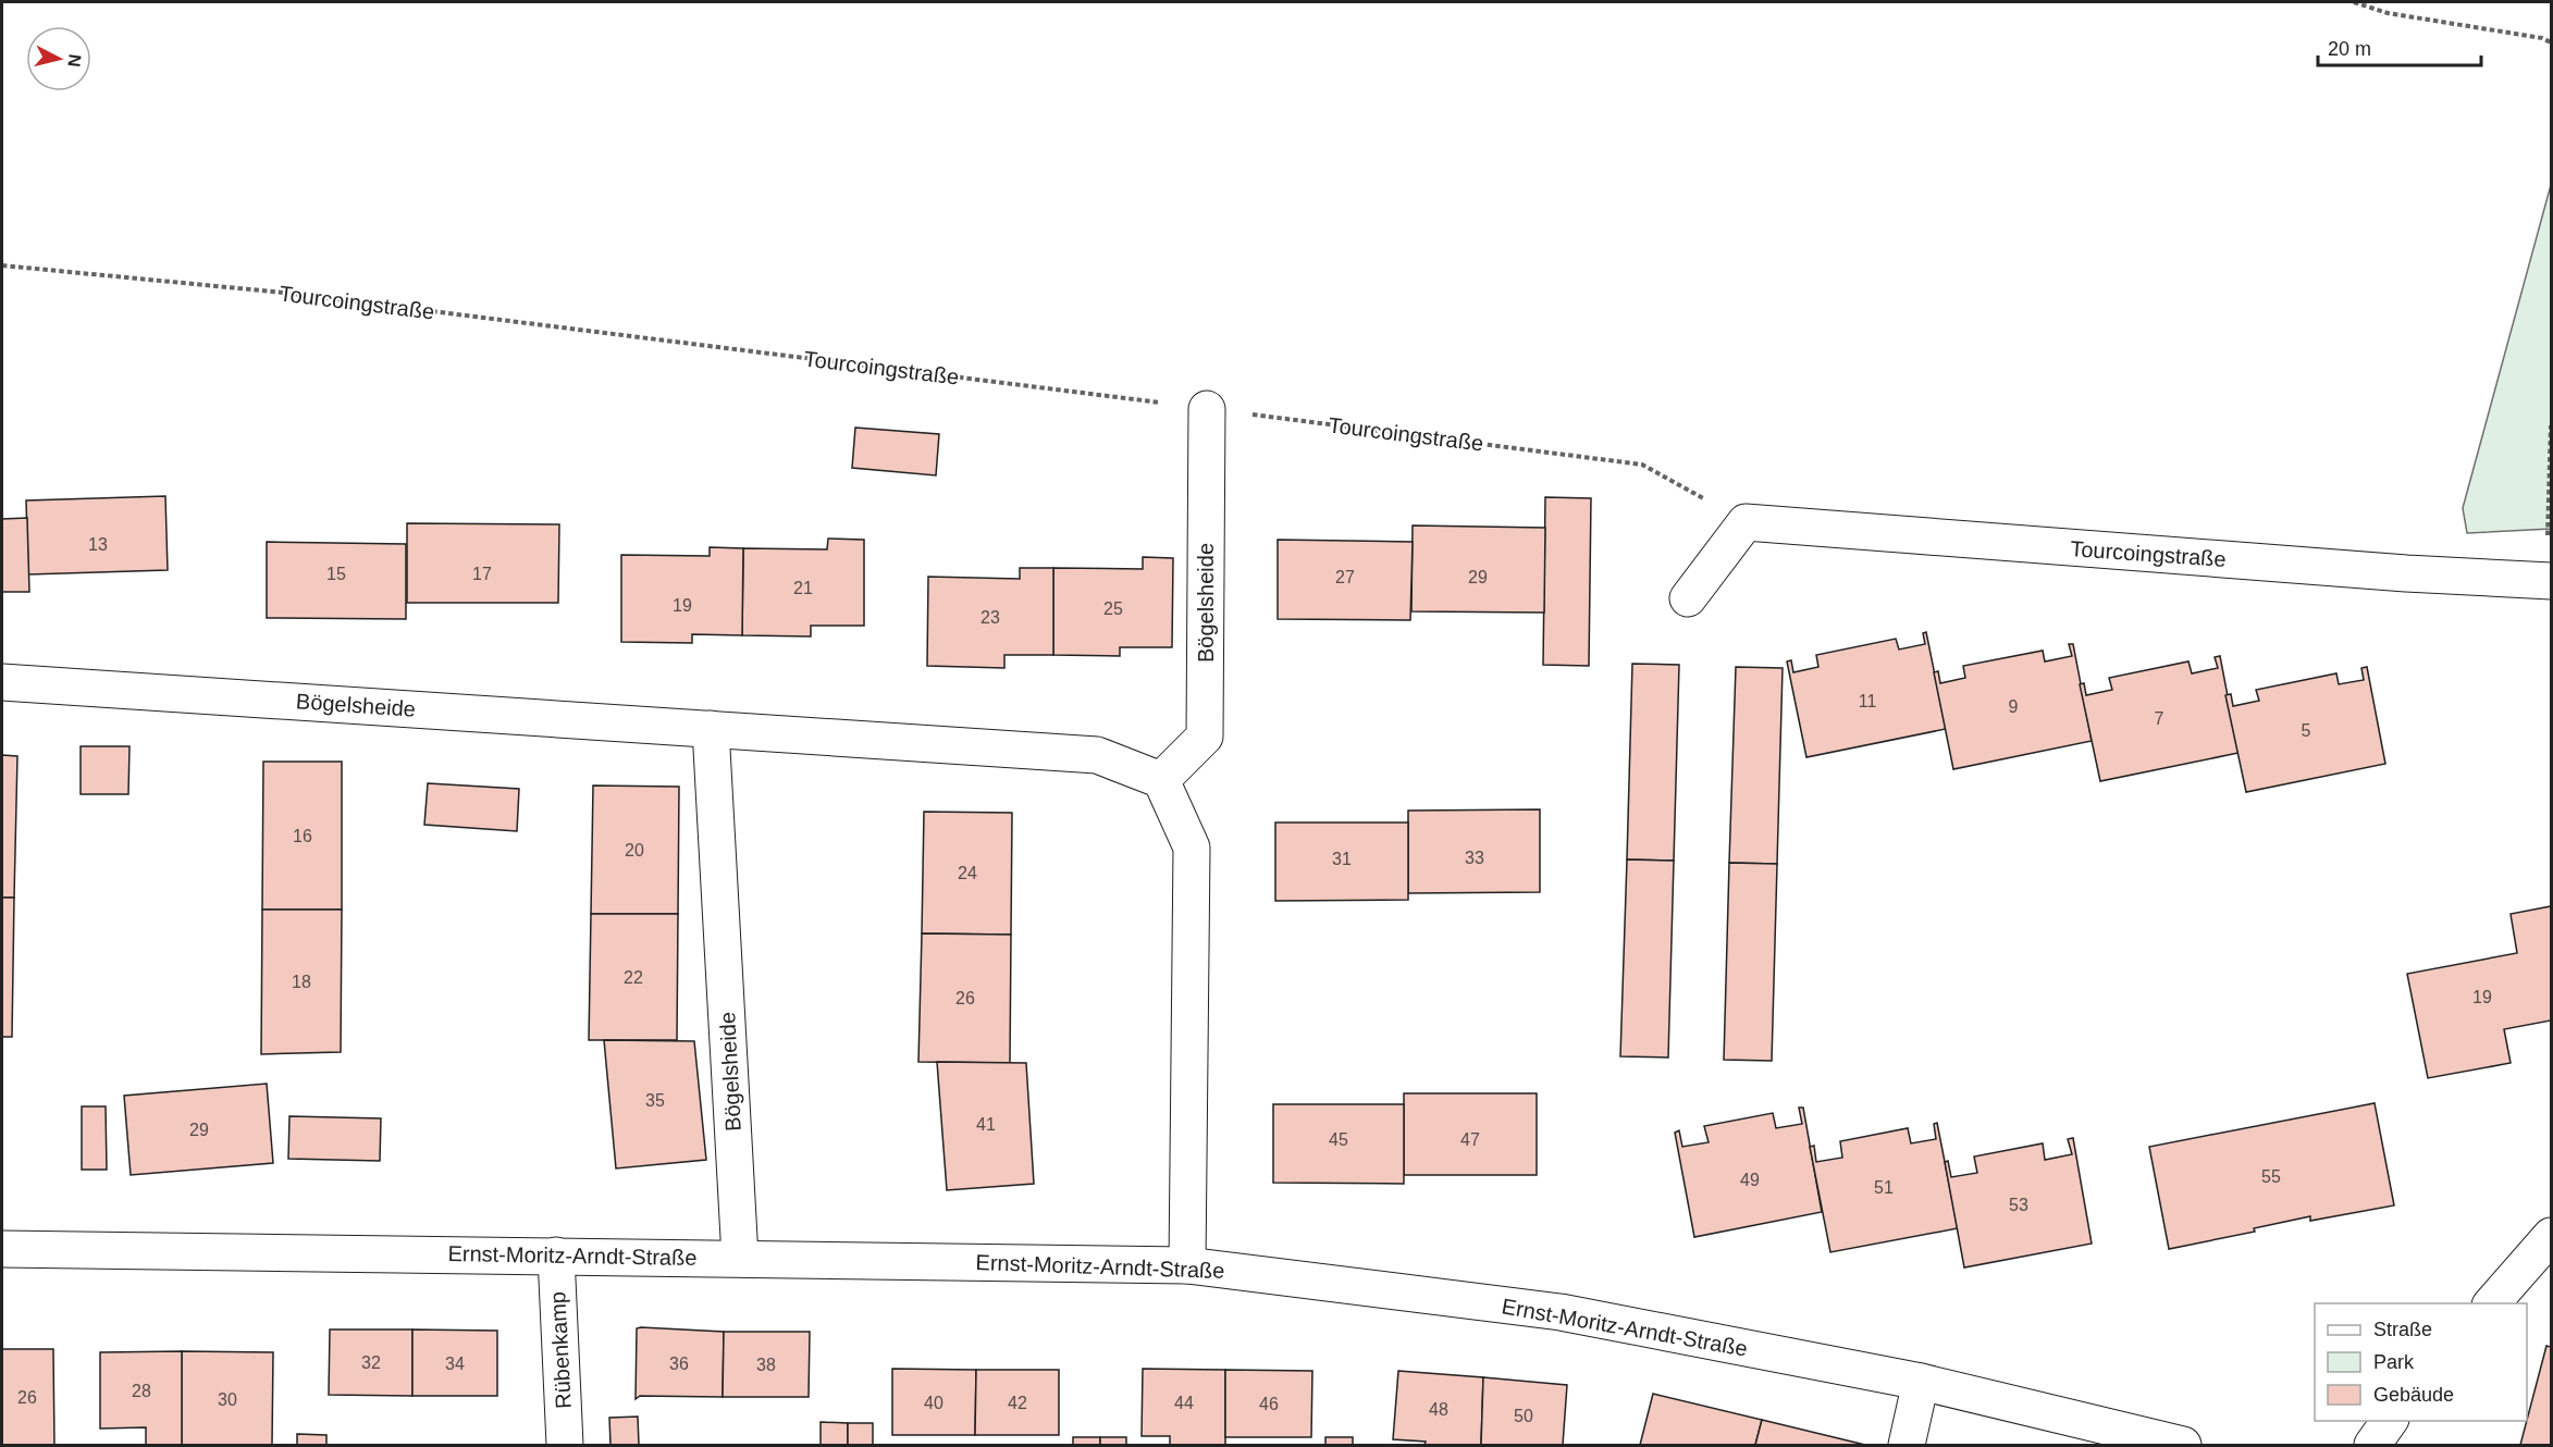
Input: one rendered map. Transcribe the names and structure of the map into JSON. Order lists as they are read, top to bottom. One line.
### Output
{"streets":{"street":["Tourcoingstraße","Bögelsheide","Ernst-Moritz-Arndt-Straße","Rübenkamp"]},"crossings":[["Tourcoingstraße","Bögelsheide"],["Bögelsheide","Ernst-Moritz-Arndt-Straße"],["Ernst-Moritz-Arndt-Straße","Rübenkamp"]],"house_numbers":["13","15","17","27","29","21","19","25","23","11","9","7","5","16","20","33","31","24","22","18","19","26","35","41","29","45","47","55","49","51","53","32","34","36","38","28","26","30","40","42","44","46","48","50"],"legend":["Straße","Park","Gebäude"],"scale_bar":"20 m","north":"right"}
